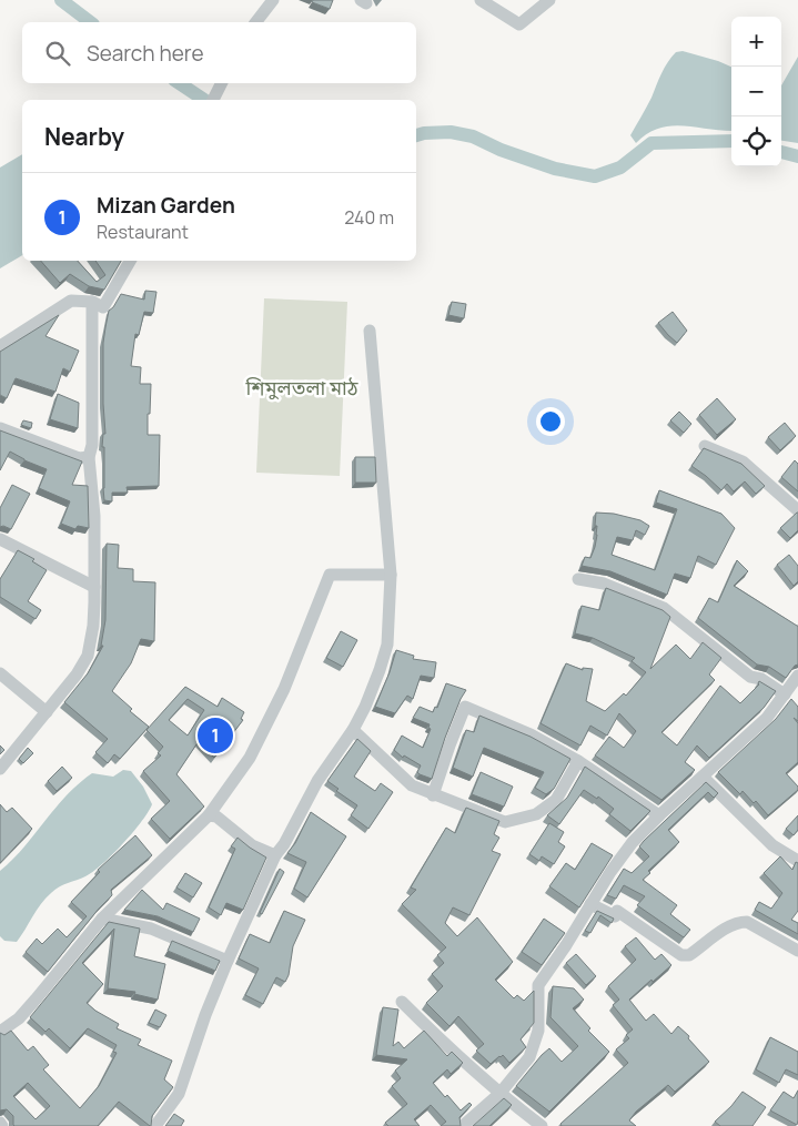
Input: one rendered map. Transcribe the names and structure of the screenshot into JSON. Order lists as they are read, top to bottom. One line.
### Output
{"parks":["শিমুলতলা মাঠ"],"page":{"map_buttons":["+","−"],"search":"Search here","heading":"Nearby","list":[{"mark":"1","name":"Mizan Garden","note":"Restaurant","value":"240 m"}],"pins":"1"}}
